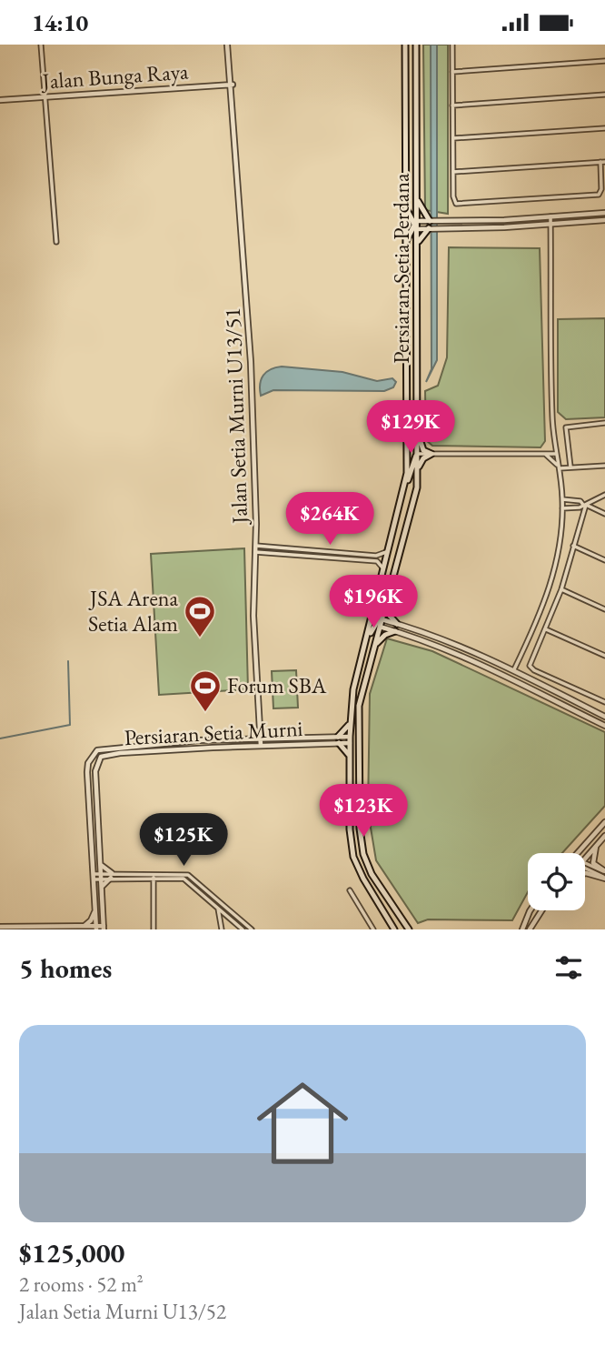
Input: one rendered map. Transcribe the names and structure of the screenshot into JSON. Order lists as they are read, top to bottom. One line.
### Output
{"streets":{"main road":["Persiaran Setia Perdana"],"street":["Jalan Bunga Raya","Jalan Setia Murni U13/51","Persiaran Setia Murni"]},"crossings":[["Jalan Bunga Raya","Jalan Setia Murni U13/51"],["Persiaran Setia Perdana","Persiaran Setia Murni"],["Jalan Setia Murni U13/51","Persiaran Setia Murni"]],"places":{"sports":["JSA Arena Setia Alam","Forum SBA"]},"page":{"status":"14:10","price":["$129K","$264K","$196K","$123K","$125K"],"heading":"5 homes","list":[{"name":"$125,000","note":"2 rooms · 52 m² · Jalan Setia Murni U13/52"}]}}
